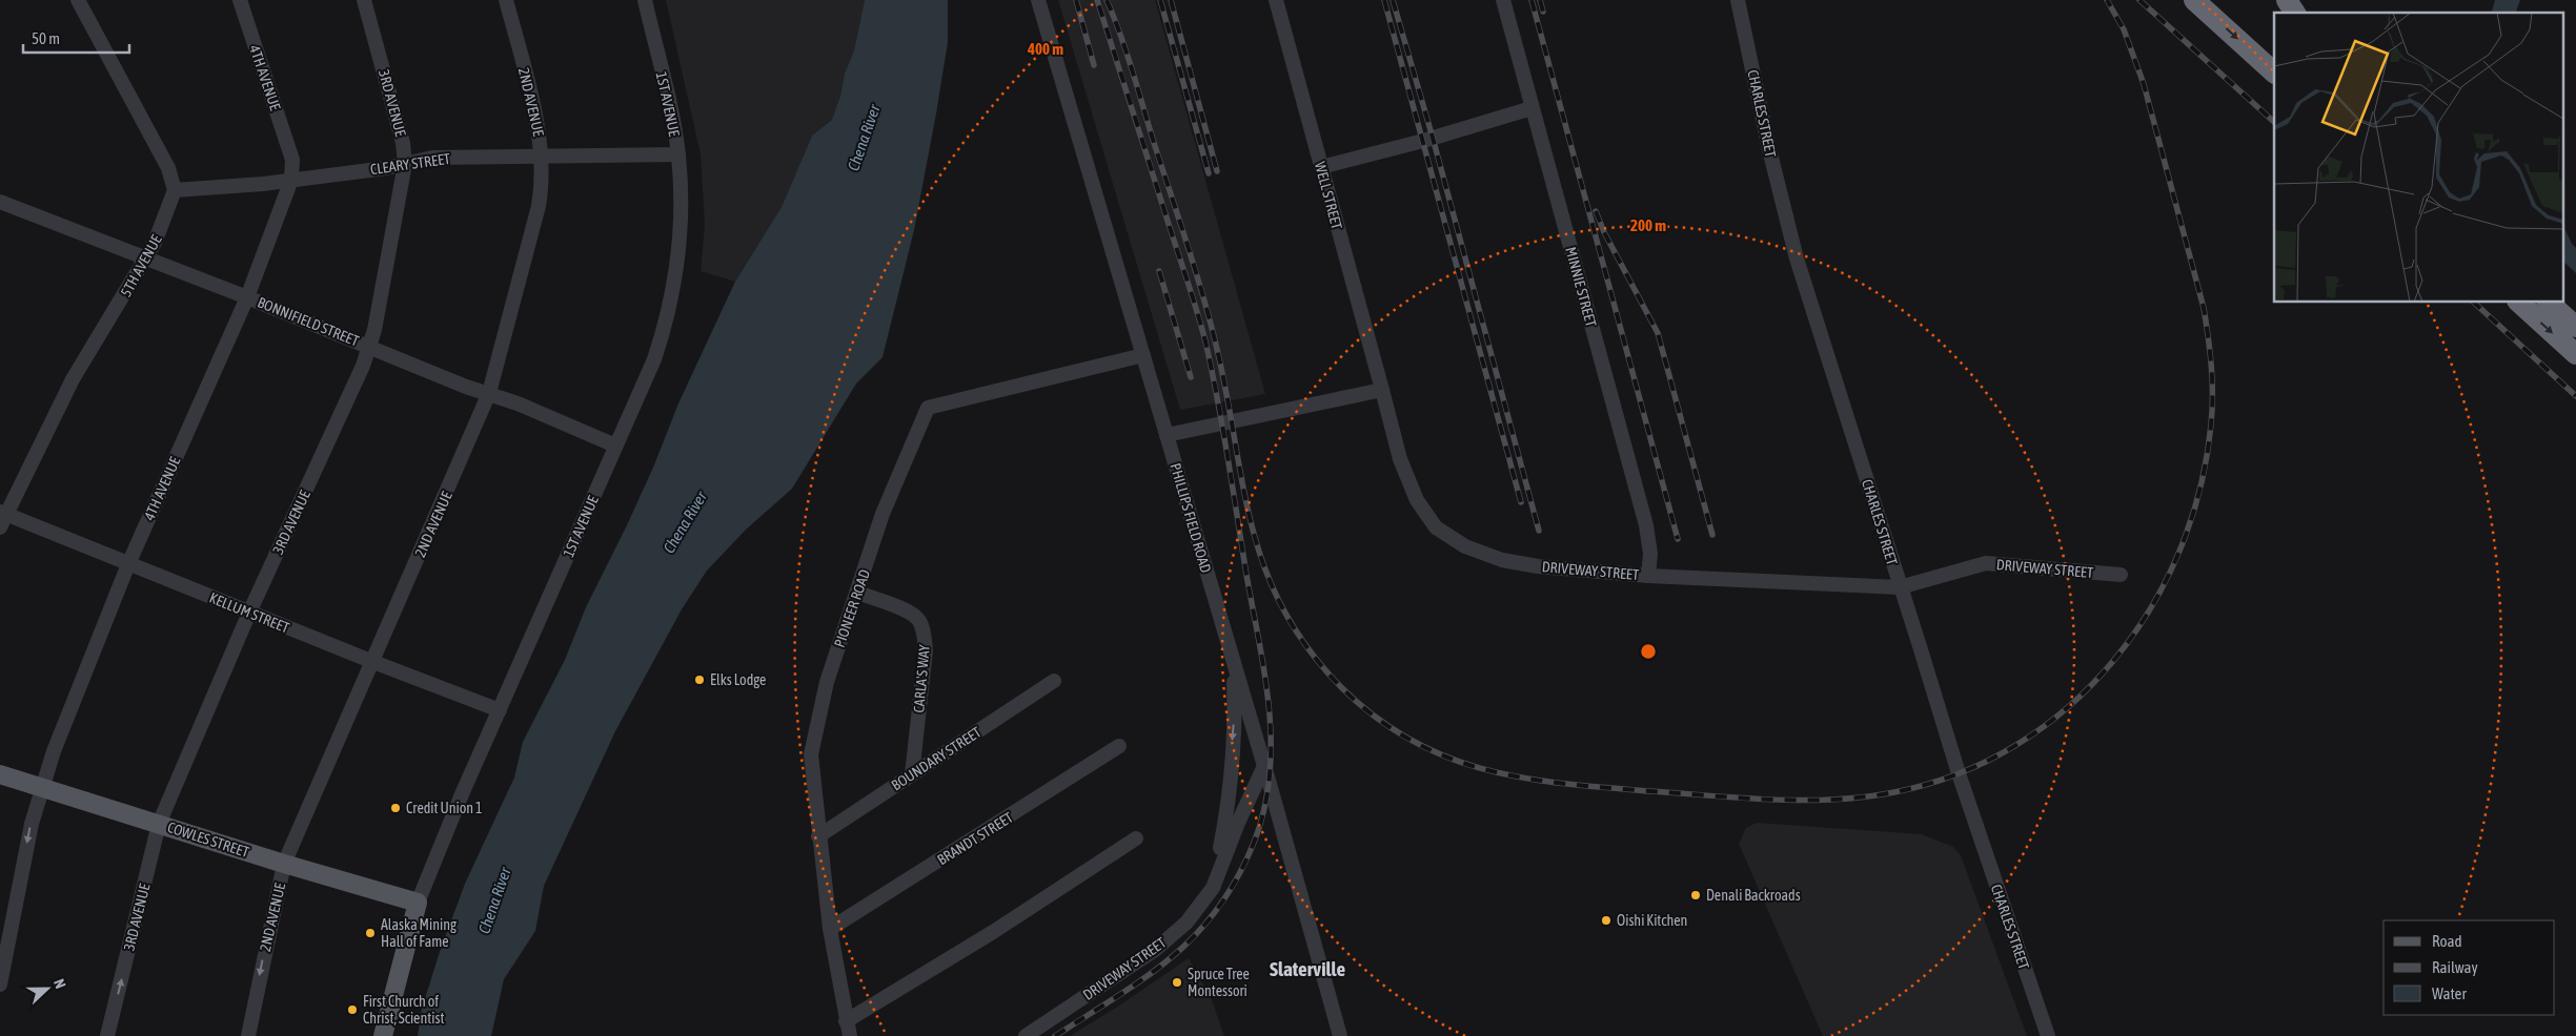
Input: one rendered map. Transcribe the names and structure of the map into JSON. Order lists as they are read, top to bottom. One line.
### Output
{"streets":{"main road":["1ST AVENUE","COWLES STREET"],"street":["4TH AVENUE","2ND AVENUE","3RD AVENUE","CHARLES STREET","CLEARY STREET","WELL STREET","5TH AVENUE","MINNIE STREET","BONNIFIELD STREET","PHILLIPS FIELD ROAD","DRIVEWAY STREET","PIONEER ROAD","KELLUM STREET","CARLA'S WAY","BOUNDARY STREET","BRANDT STREET"]},"crossings":[["4TH AVENUE","CLEARY STREET"],["4TH AVENUE","BONNIFIELD STREET"],["4TH AVENUE","KELLUM STREET"],["4TH AVENUE","COWLES STREET"],["2ND AVENUE","CLEARY STREET"],["2ND AVENUE","BONNIFIELD STREET"],["2ND AVENUE","KELLUM STREET"],["2ND AVENUE","COWLES STREET"],["3RD AVENUE","CLEARY STREET"],["3RD AVENUE","BONNIFIELD STREET"],["3RD AVENUE","KELLUM STREET"],["3RD AVENUE","COWLES STREET"],["1ST AVENUE","CLEARY STREET"],["1ST AVENUE","BONNIFIELD STREET"],["1ST AVENUE","KELLUM STREET"],["1ST AVENUE","COWLES STREET"],["CHARLES STREET","DRIVEWAY STREET"],["CLEARY STREET","5TH AVENUE"],["WELL STREET","DRIVEWAY STREET"],["5TH AVENUE","BONNIFIELD STREET"],["5TH AVENUE","KELLUM STREET"],["MINNIE STREET","DRIVEWAY STREET"],["PHILLIPS FIELD ROAD","DRIVEWAY STREET"],["PHILLIPS FIELD ROAD","PIONEER ROAD"],["PIONEER ROAD","CARLA'S WAY"],["PIONEER ROAD","BOUNDARY STREET"],["PIONEER ROAD","BRANDT STREET"],["CARLA'S WAY","BOUNDARY STREET"]],"districts":["Slaterville"],"water":["Chena River"],"places":["Elks Lodge","Credit Union 1","Denali Backroads","Oishi Kitchen","Alaska Mining Hall of Fame","Spruce Tree Montessori","First Church of Christ, Scientist"],"legend":["Road","Railway","Water"],"scale_bar":"50 m","north":"right","rings":["400 m","200 m"]}
